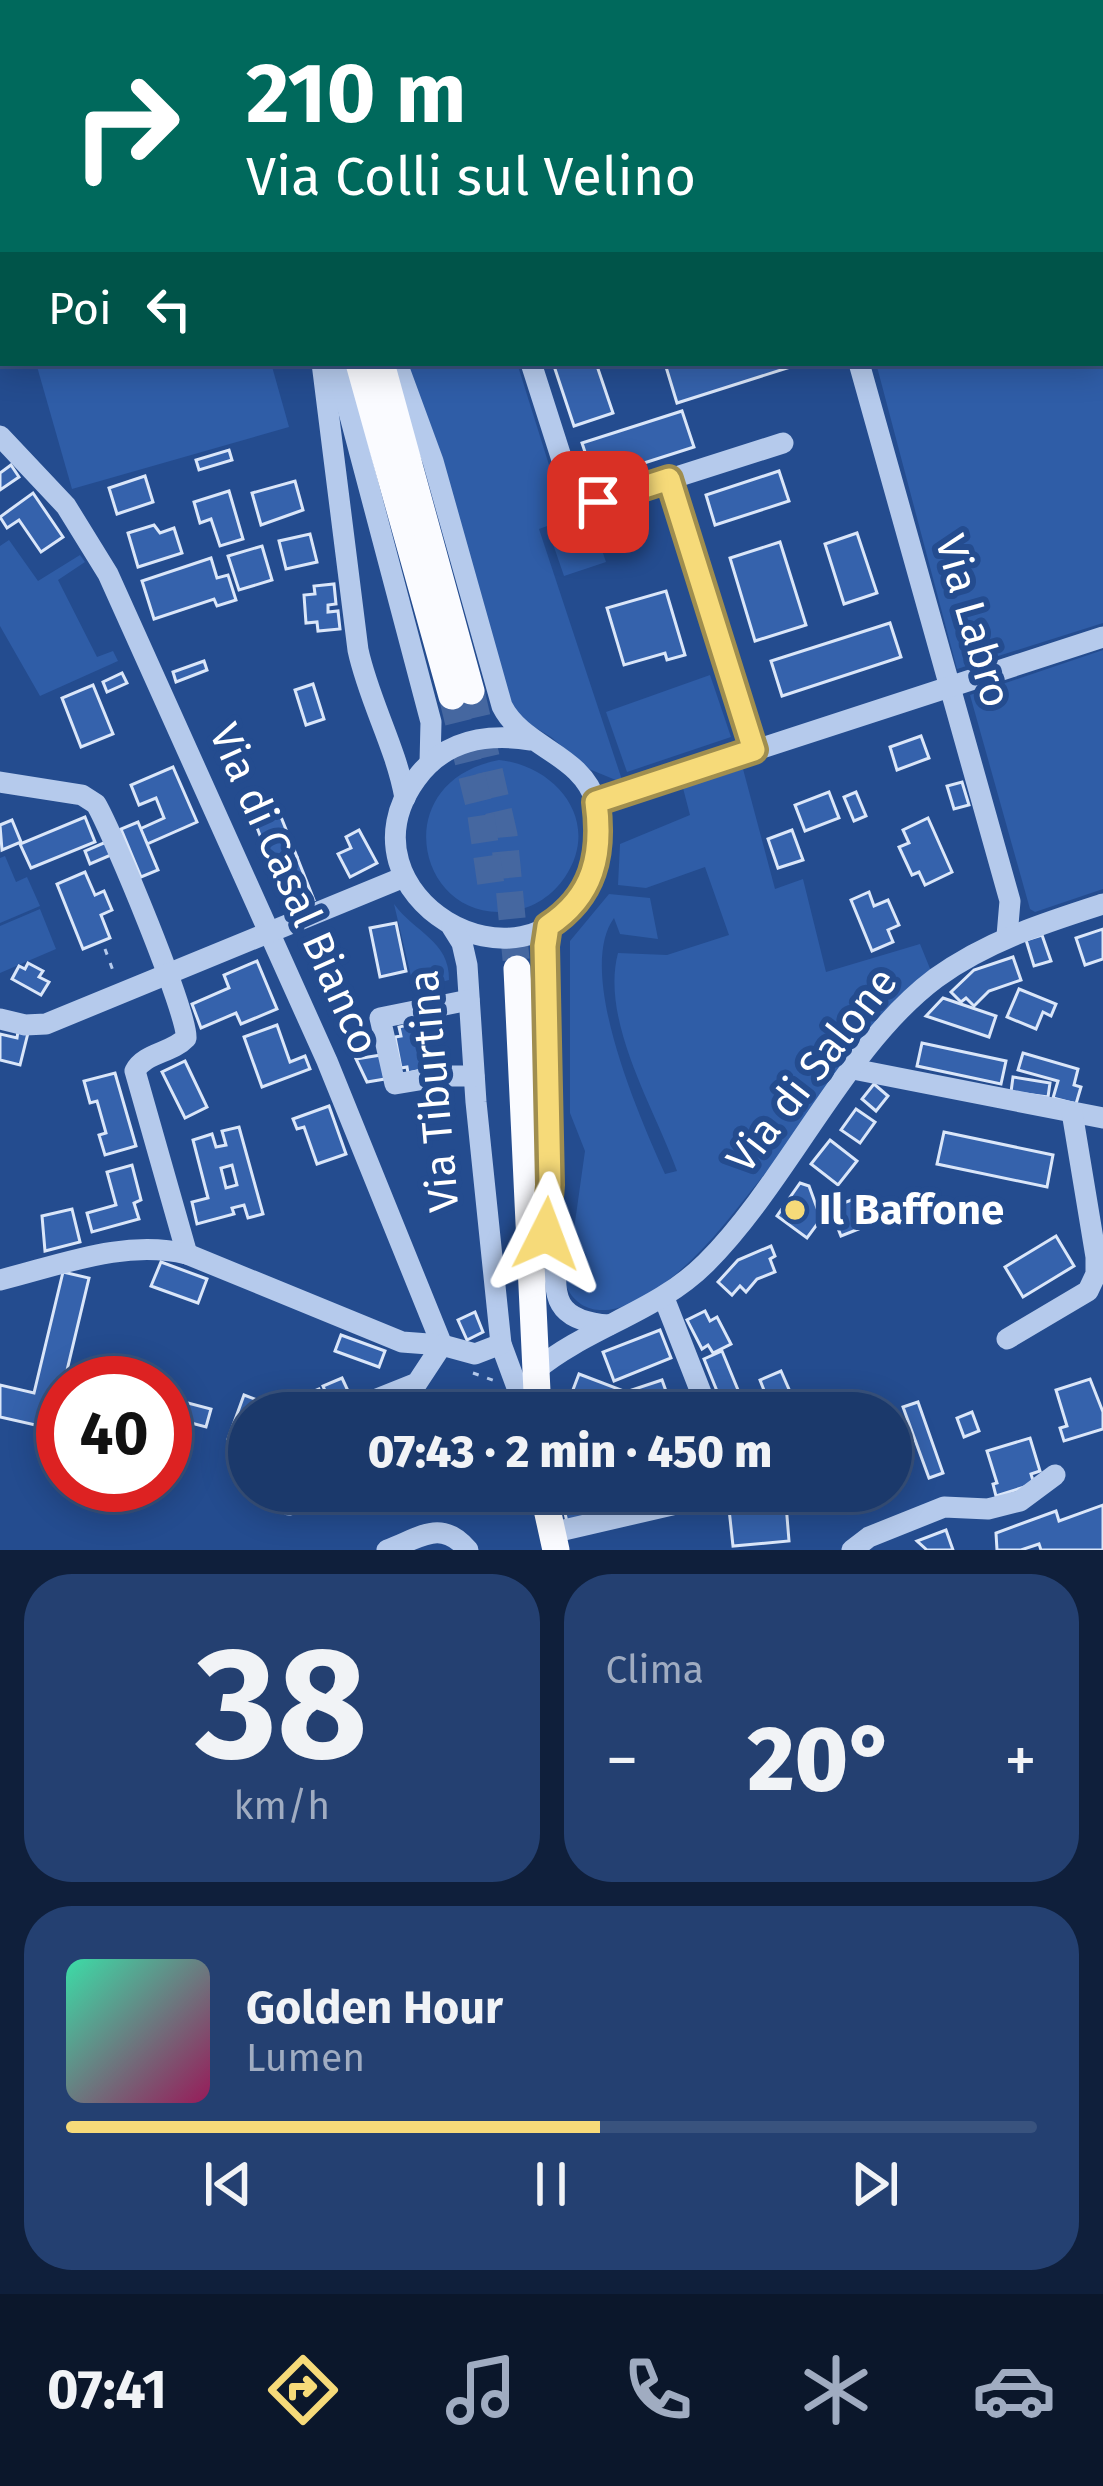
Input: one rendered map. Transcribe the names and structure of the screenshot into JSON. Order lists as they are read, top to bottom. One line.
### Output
{"streets":{"main road":["Via Tiburtina"],"street":["Via Labro","Via di Casal Bianco","Via di Salone"]},"crossings":[["Via Labro","Via di Salone"],["Via di Salone","Via Tiburtina"]],"places":["Il Baffone"],"page":{"turn":["210 m","Via Colli sul Velino"],"then":"Poi","limit":"40","trip":"07:43 · 2 min · 450 m","tile":[["38","km/h"],"Clima"],"heat":["−","20°","+"],"song":["Golden Hour","Lumen"],"tabs":"07:41"}}
